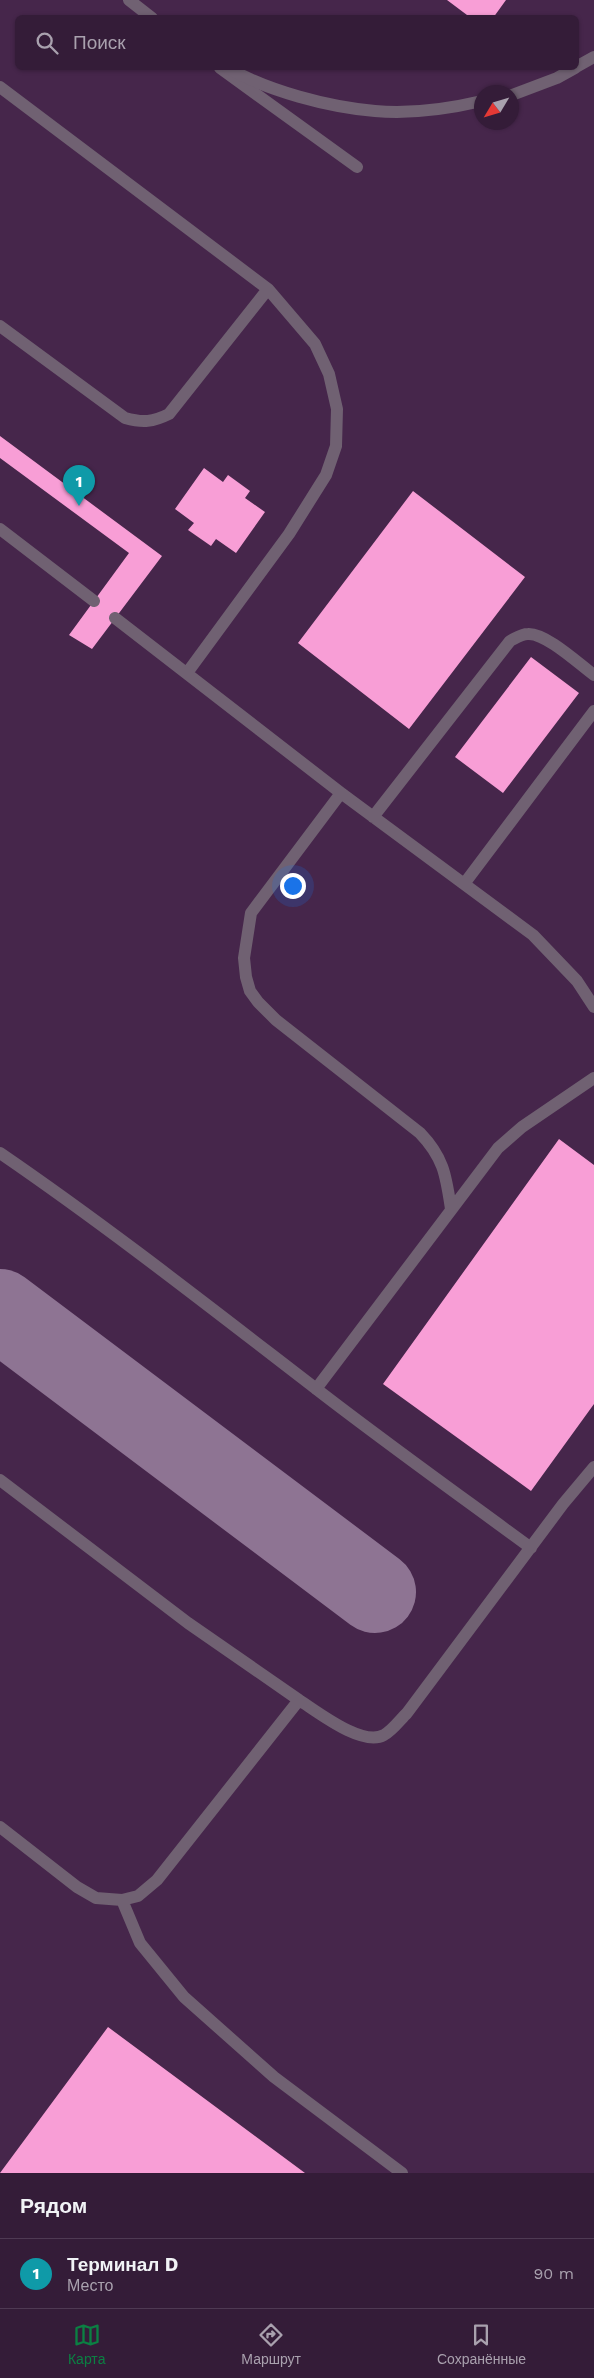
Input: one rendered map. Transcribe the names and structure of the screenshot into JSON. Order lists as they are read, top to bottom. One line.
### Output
{"north":"bottom left","page":{"search":"Поиск","pins":"1","heading":"Рядом","list":[{"mark":"1","name":"Терминал D","note":"Место","value":"90 m"}],"nav":["Карта","Маршрут","Сохранённые"]}}
